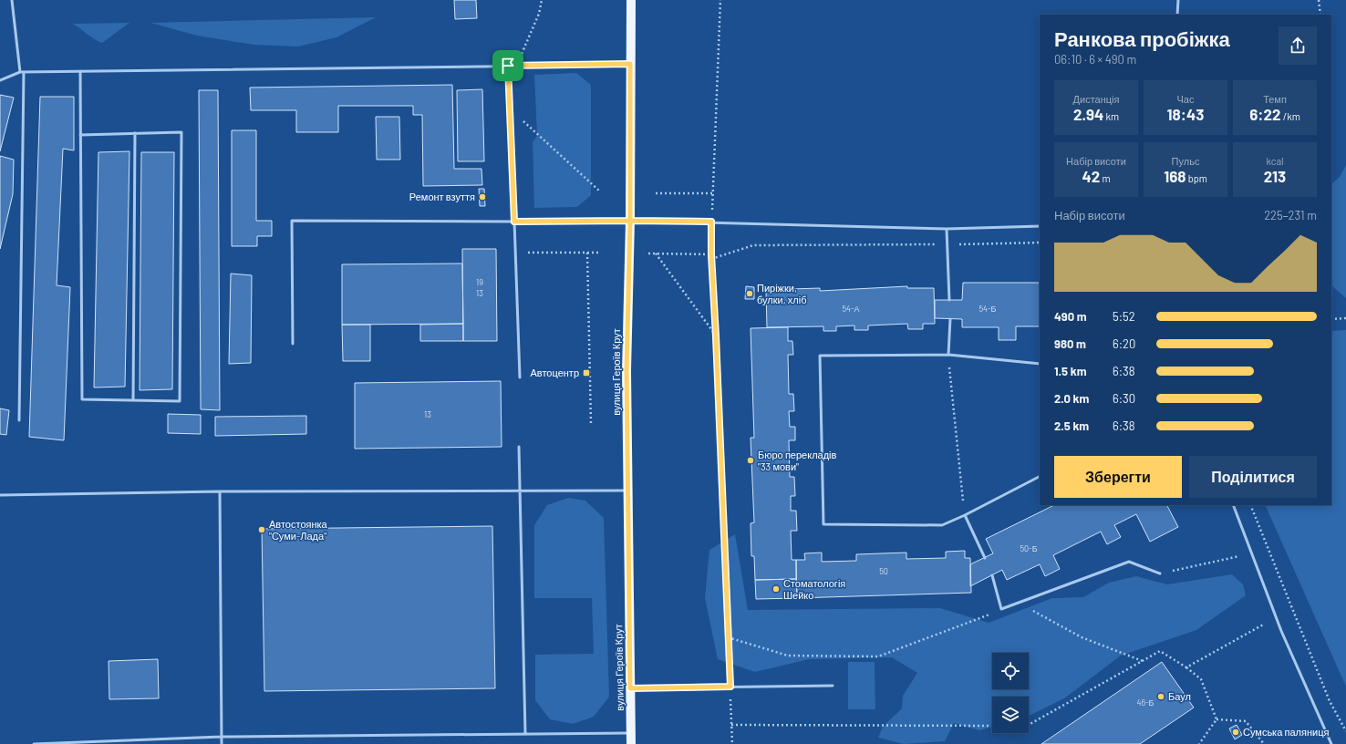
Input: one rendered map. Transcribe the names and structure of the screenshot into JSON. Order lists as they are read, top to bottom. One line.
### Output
{"streets":{"main road":["вулиця Героїв Крут"]},"places":{"other":["Ремонт взуття","Пиріжки, булки, хліб","Бюро перекладів \"33 мови\"","Автостоянка \"Суми-Лада\"","Стоматологія Шейко","Баул","Сумська паляниця"],"transit":["Автоцентр"]},"house_numbers":["19","13","54-А","54-Б","13","50-Б","50","46-Б"],"page":{"heading":["Ранкова пробіжка","06:10 · 6 × 490 m"],"stats":[["Дистанція","2.94 km"],["Час","18:43"],["Темп","6:22 /km"],["Набір висоти","42 m"],["Пульс","168 bpm"],["kcal","213"]],"chart":["Набір висоти","225–231 m"],"list":[{"name":"490 m","note":"5:52"},{"name":"980 m","note":"6:20"},{"name":"1.5 km","note":"6:38"},{"name":"2.0 km","note":"6:30"},{"name":"2.5 km","note":"6:38"}],"buttons":["Зберегти","Поділитися"]}}
